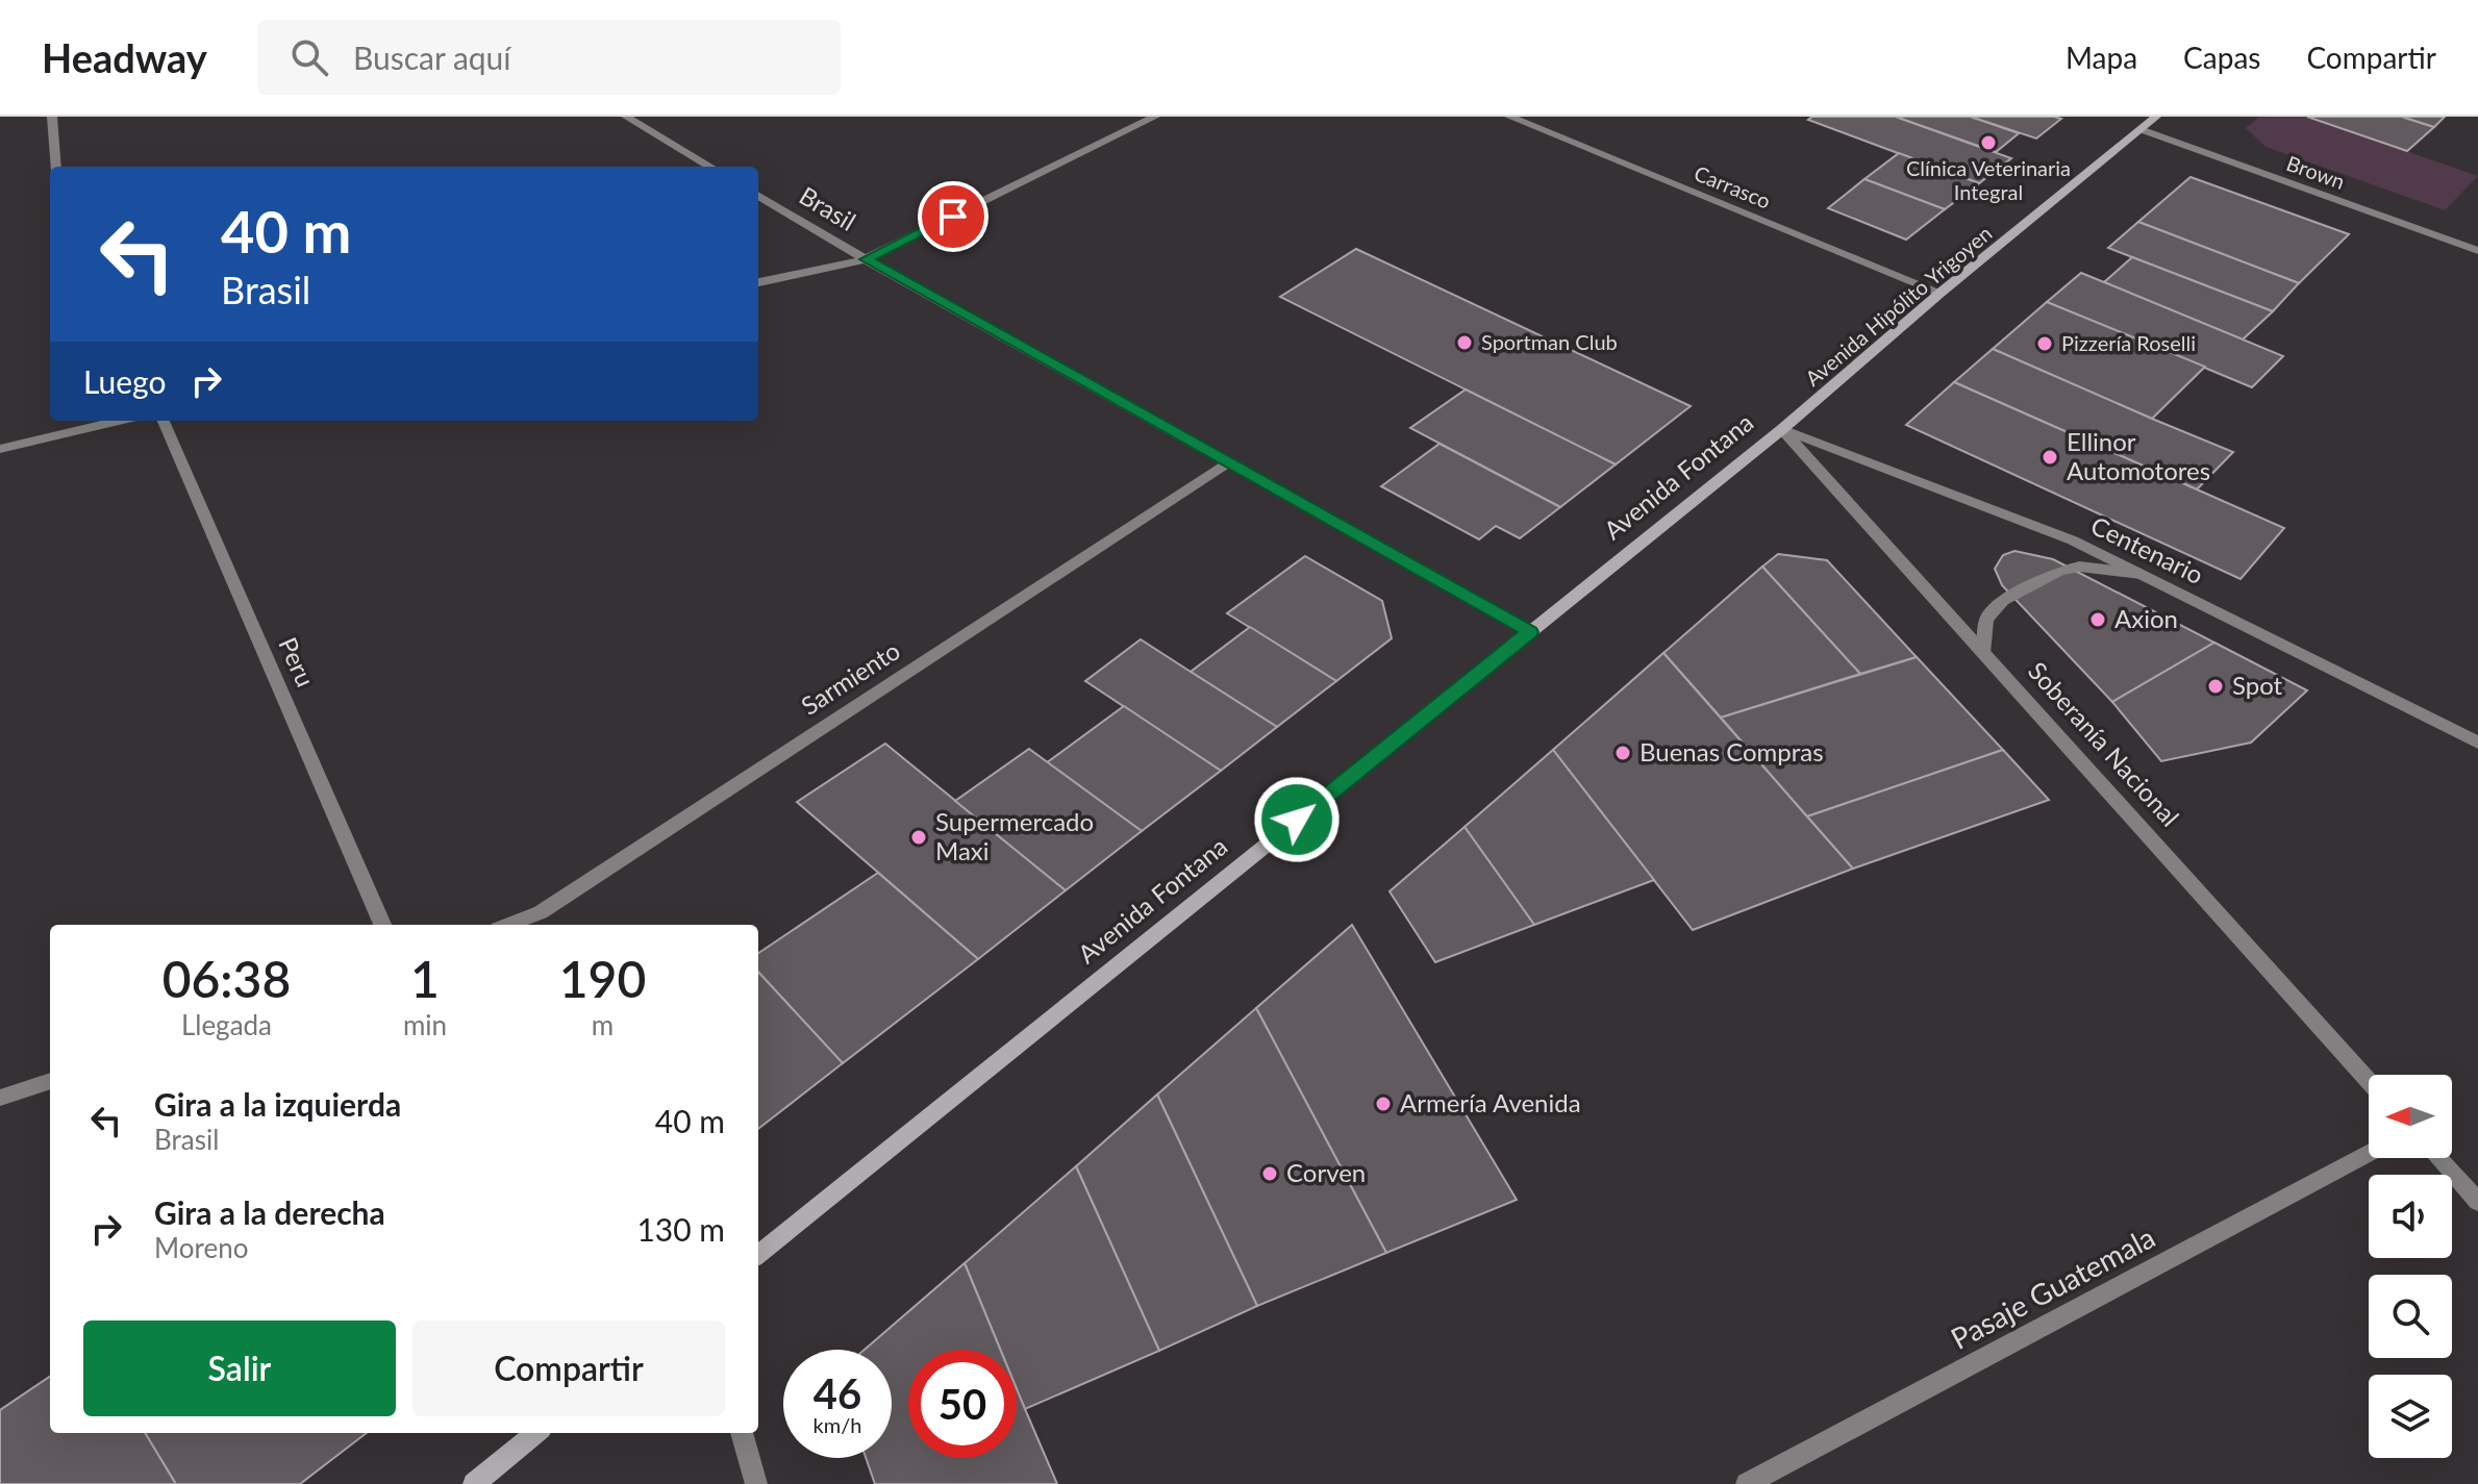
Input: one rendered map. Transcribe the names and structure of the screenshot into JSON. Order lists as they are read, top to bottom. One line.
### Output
{"streets":{"main road":["Avenida Hipólito Yrigoyen","Avenida Fontana"],"street":["Brown","Carrasco","Brasil","Centenario","Peru","Sarmiento","Soberanía Nacional","Pasaje Guatemala"]},"crossings":[["Brown","Avenida Hipólito Yrigoyen"],["Carrasco","Avenida Hipólito Yrigoyen"],["Brasil","Avenida Fontana"],["Brasil","Sarmiento"],["Avenida Hipólito Yrigoyen","Avenida Fontana"],["Avenida Hipólito Yrigoyen","Centenario"],["Avenida Hipólito Yrigoyen","Soberanía Nacional"],["Avenida Fontana","Centenario"],["Avenida Fontana","Soberanía Nacional"],["Centenario","Soberanía Nacional"]],"places":["Clínica Veterinaria Integral","Sportman Club","Pizzería Roselli","Ellinor Automotores","Axion","Spot","Buenas Compras","Supermercado Maxi","Armería Avenida","Corven"],"north":"left","page":{"header":"Headway","search":"Buscar aquí","nav":["Mapa","Capas","Compartir"],"turn":["40 m","Brasil"],"then":"Luego","eta":["06:38","Llegada","1","min","190","m"],"list":[{"name":"Gira a la izquierda","note":"Brasil","value":"40 m"},{"name":"Gira a la derecha","note":"Moreno","value":"130 m"}],"buttons":["Salir","Compartir"],"speed":"46 km/h","limit":"50"}}
